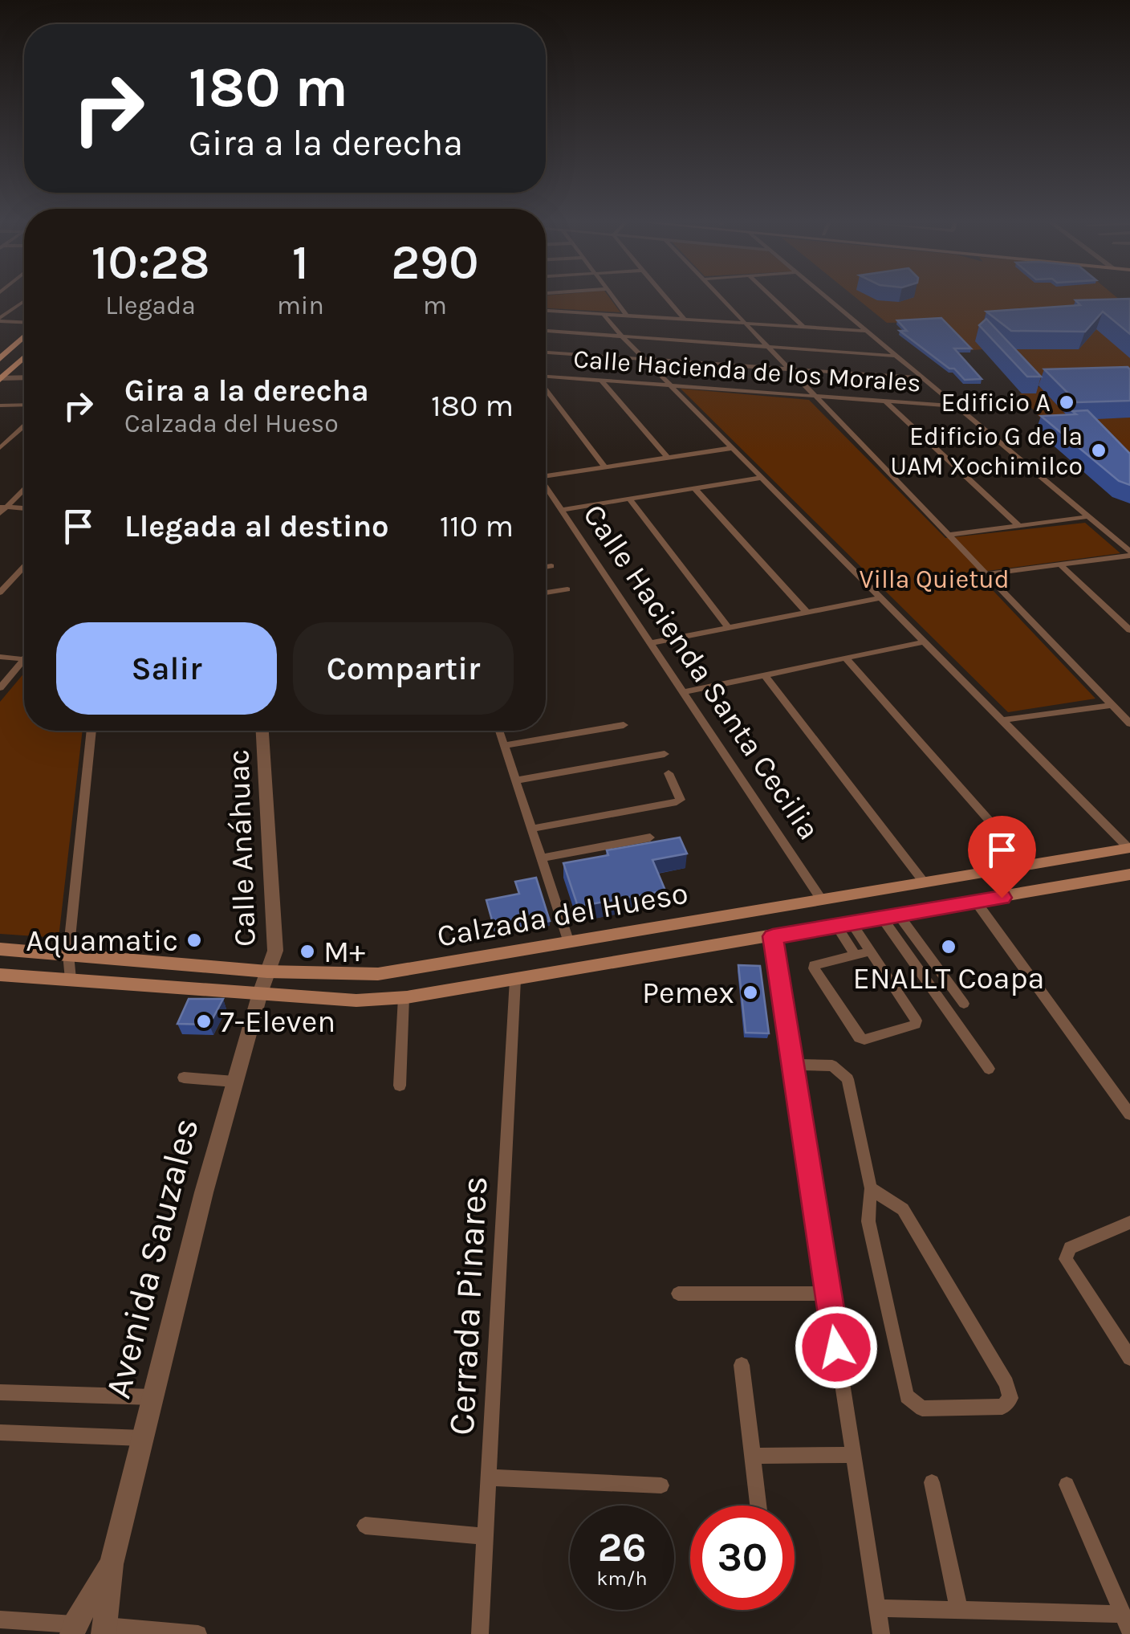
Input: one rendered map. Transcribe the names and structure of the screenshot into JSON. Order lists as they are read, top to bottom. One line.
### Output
{"streets":{"main road":["Calzada del Hueso"],"street":["Calle Hacienda de los Morales","Calle Hacienda Santa Cecilia","Calle Anáhuac","Avenida Sauzales","Cerrada Pinares"]},"crossings":[["Calle Hacienda Santa Cecilia","Calzada del Hueso"],["Calle Anáhuac","Calzada del Hueso"],["Calle Anáhuac","Avenida Sauzales"],["Calzada del Hueso","Avenida Sauzales"],["Calzada del Hueso","Cerrada Pinares"]],"parks":["Villa Quietud"],"places":["Edificio A","Edificio G de la UAM Xochimilco","Aquamatic","ENALLT Coapa","M+","Pemex","7-Eleven"],"page":{"turn":["180 m","Gira a la derecha"],"eta":["10:28","Llegada","1","min","290","m"],"list":[{"name":"Gira a la derecha","note":"Calzada del Hueso","value":"180 m"},{"name":"Llegada al destino","value":"110 m"}],"buttons":["Salir","Compartir"],"speed":"26 km/h","limit":"30"}}
